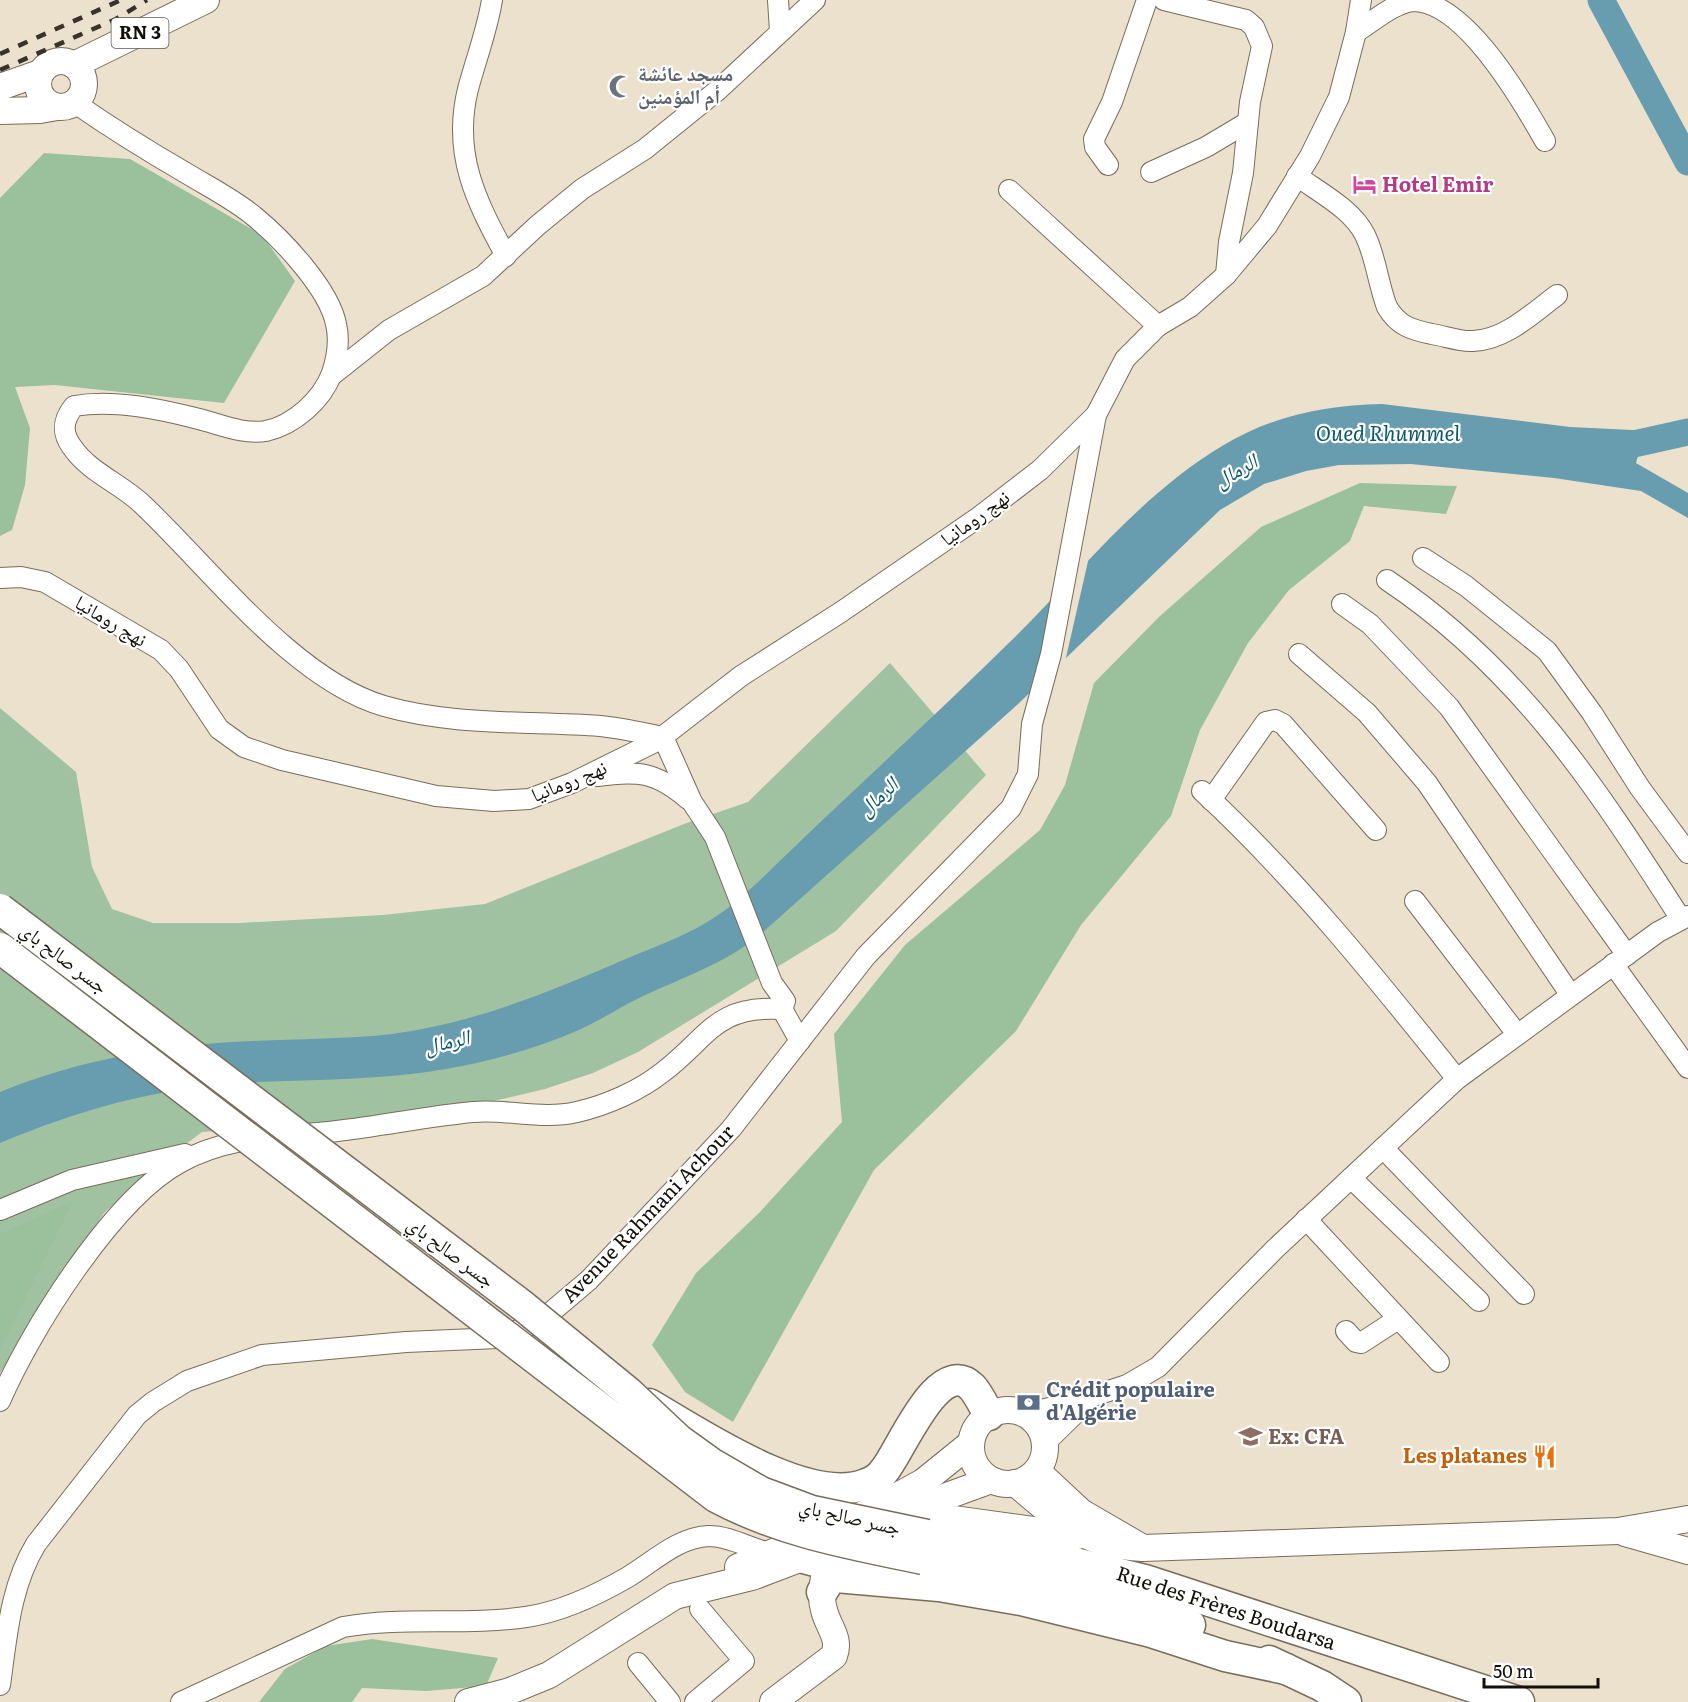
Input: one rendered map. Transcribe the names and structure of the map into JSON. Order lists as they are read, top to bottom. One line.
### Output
{"streets":{"highway":["جسر صالح باي","Rue des Frères Boudarsa"],"main road":["RN 3"],"street":["نهج رومانيا","Avenue Rahmani Achour"]},"crossings":[["نهج رومانيا","Avenue Rahmani Achour"],["جسر صالح باي","Rue des Frères Boudarsa"]],"water":["Oued Rhummel","الرمال"],"places":{"mosque":["مسجد عائشة أم المؤمنين"],"hotel":["Hotel Emir"],"bank":["Crédit populaire d'Algérie"],"school or university":["Ex: CFA"],"restaurant":["Les platanes"]},"scale_bar":"50 m"}
